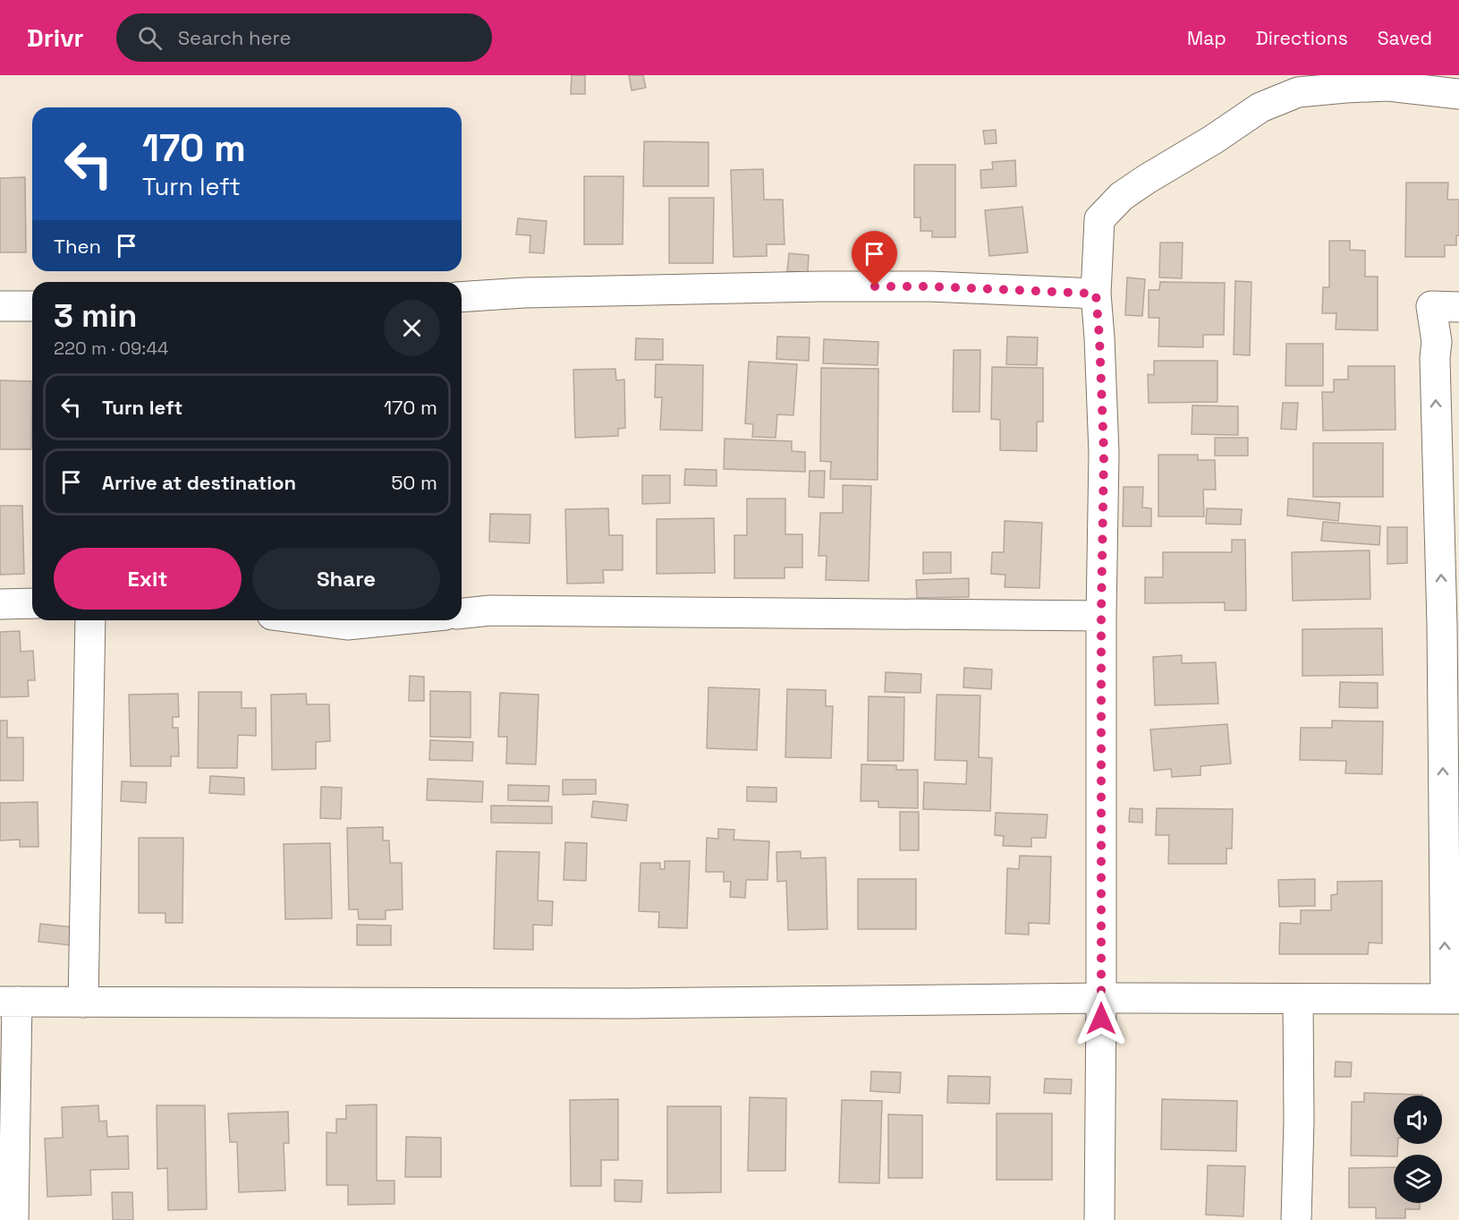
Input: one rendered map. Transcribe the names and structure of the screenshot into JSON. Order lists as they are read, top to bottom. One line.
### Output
{"page":{"header":"Drivr","search":"Search here","nav":["Map","Directions","Saved"],"turn":["170 m","Turn left"],"then":"Then","heading":["3 min","220 m · 09:44"],"list":[{"name":"Turn left","value":"170 m"},{"name":"Arrive at destination","value":"50 m"}],"buttons":["Exit","Share"]}}
